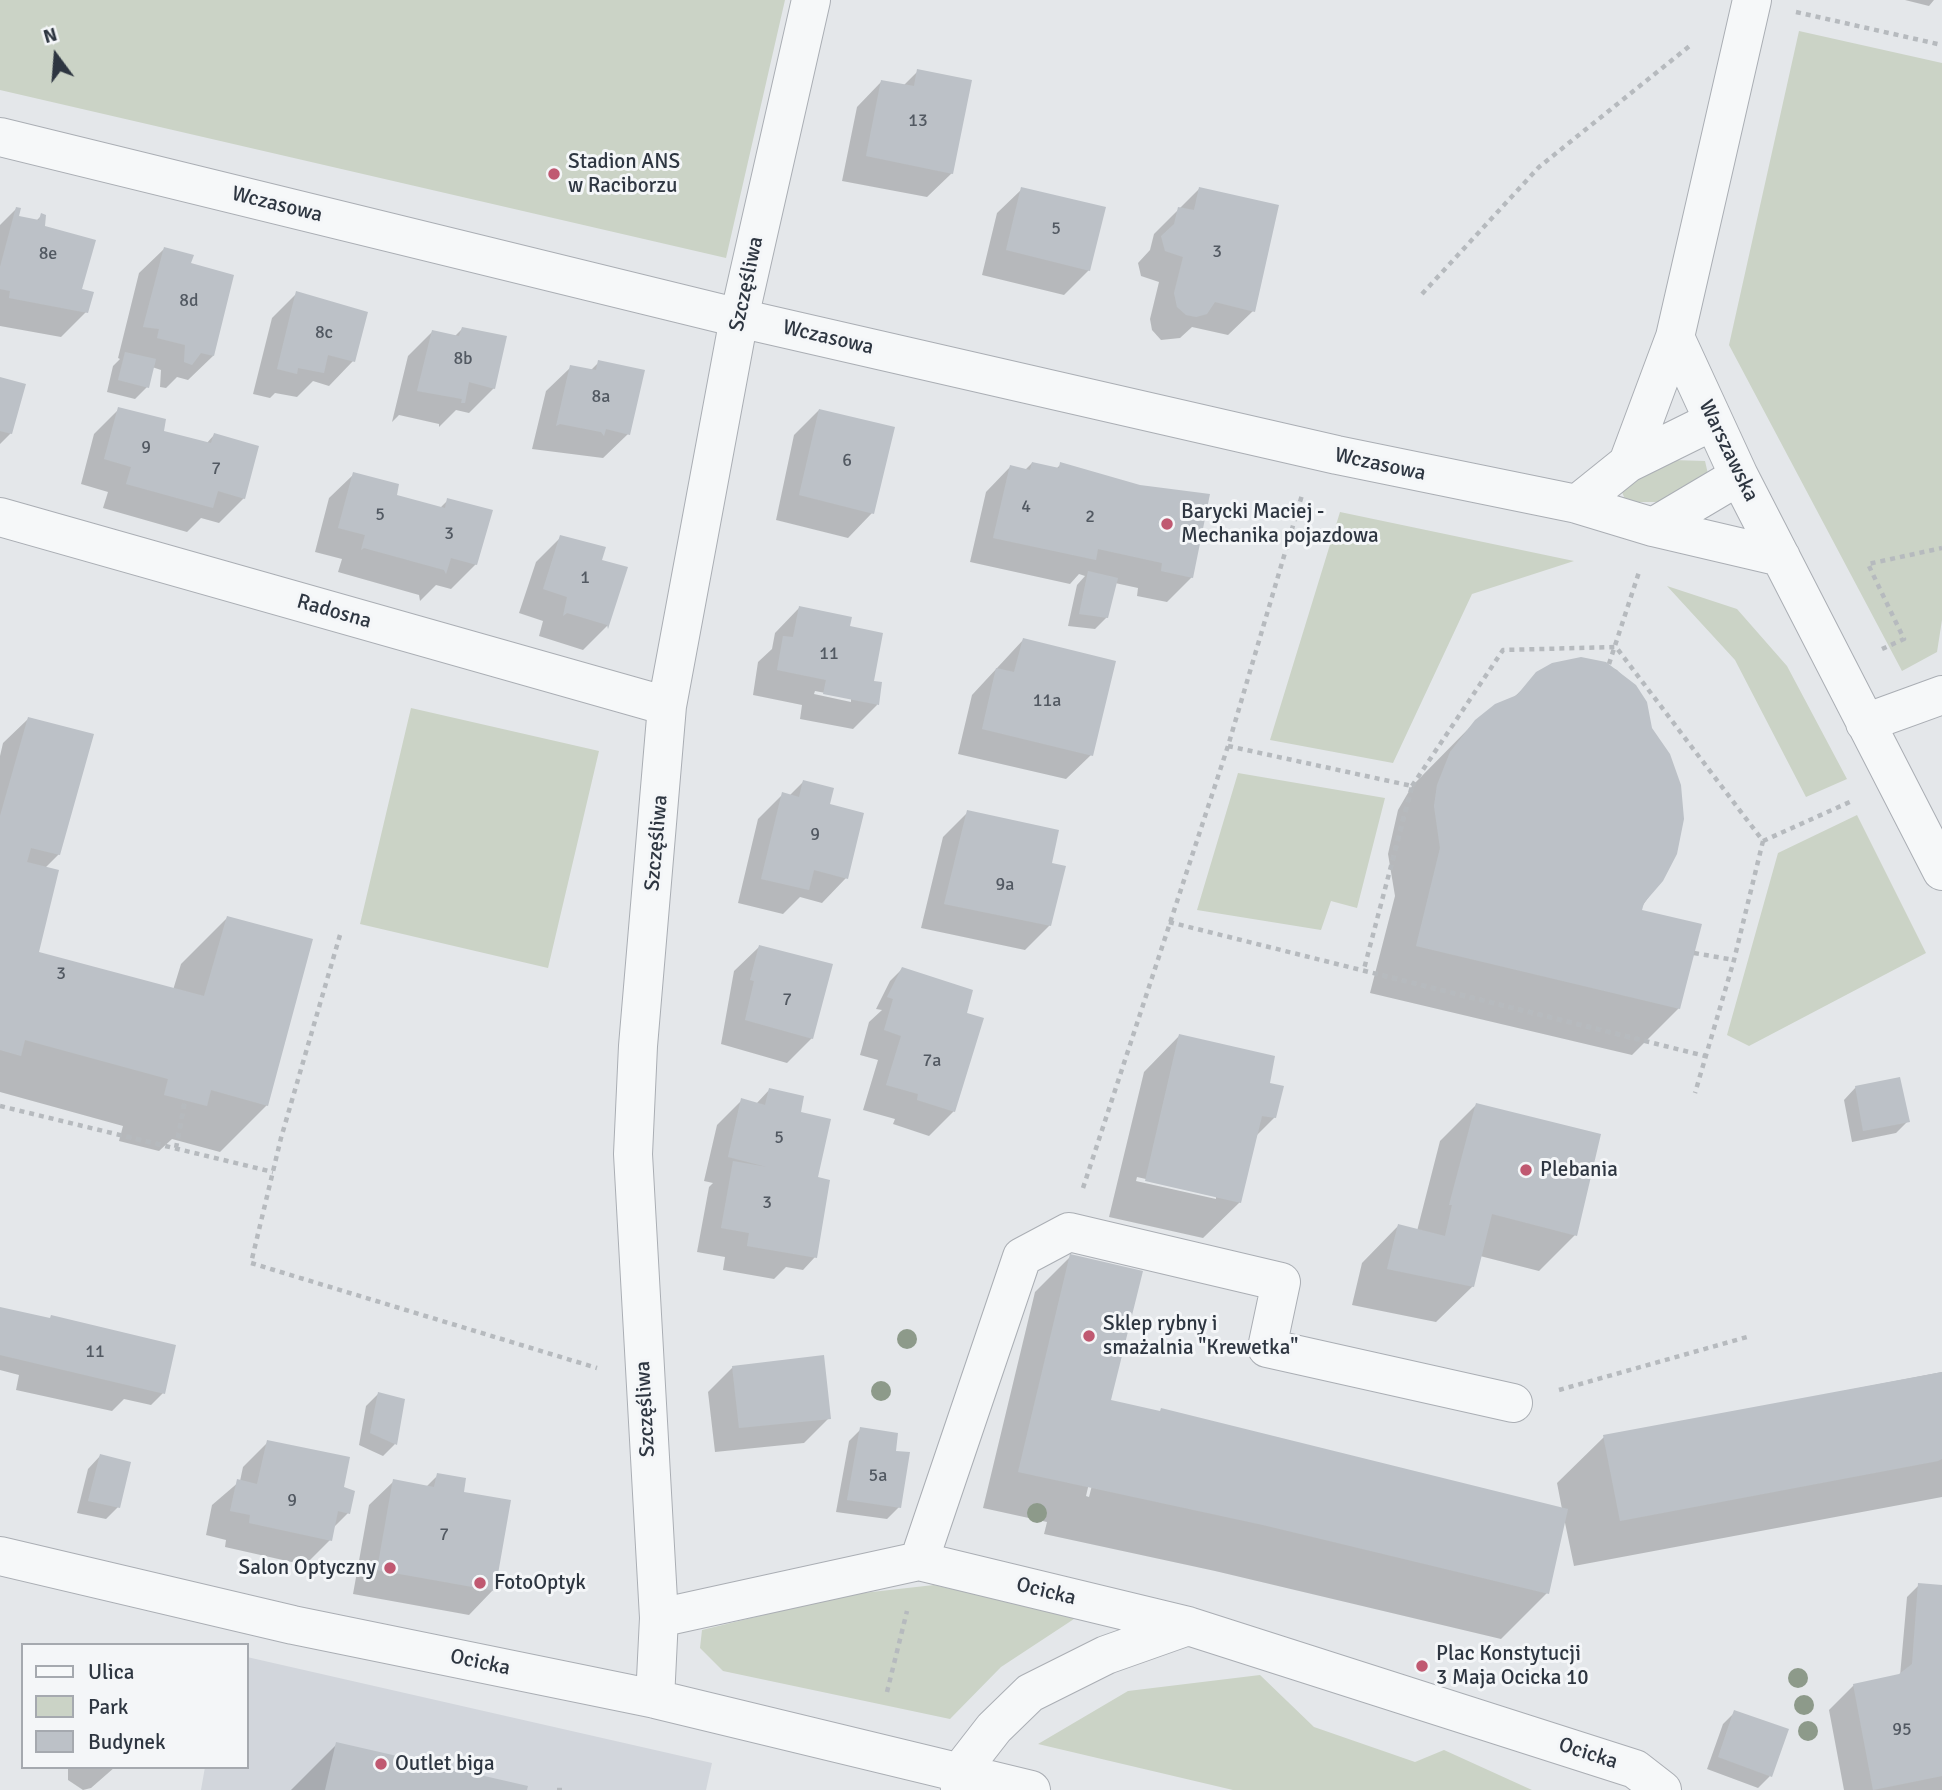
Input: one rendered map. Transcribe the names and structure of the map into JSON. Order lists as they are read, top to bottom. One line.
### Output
{"streets":{"street":["Wczasowa","Szczęśliwa","Warszawska","Radosna","Ocicka"]},"crossings":[["Wczasowa","Szczęśliwa"],["Wczasowa","Warszawska"],["Szczęśliwa","Radosna"],["Szczęśliwa","Ocicka"]],"places":["Stadion ANS w Raciborzu","Barycki Maciej - Mechanika pojazdowa","Plebania","Sklep rybny i smażalnia \"Krewetka\"","Salon Optyczny","FotoOptyk","Plac Konstytucji 3 Maja Ocicka 10","Outlet biga"],"house_numbers":["13","5","3","8e","8d","8c","8b","8a","9","6","7","4","5","2","3","1","11","11a","9","9a","3","7","7a","5","3","11","5a","9","7","95"],"legend":["Ulica","Park","Budynek"],"north":"top"}
